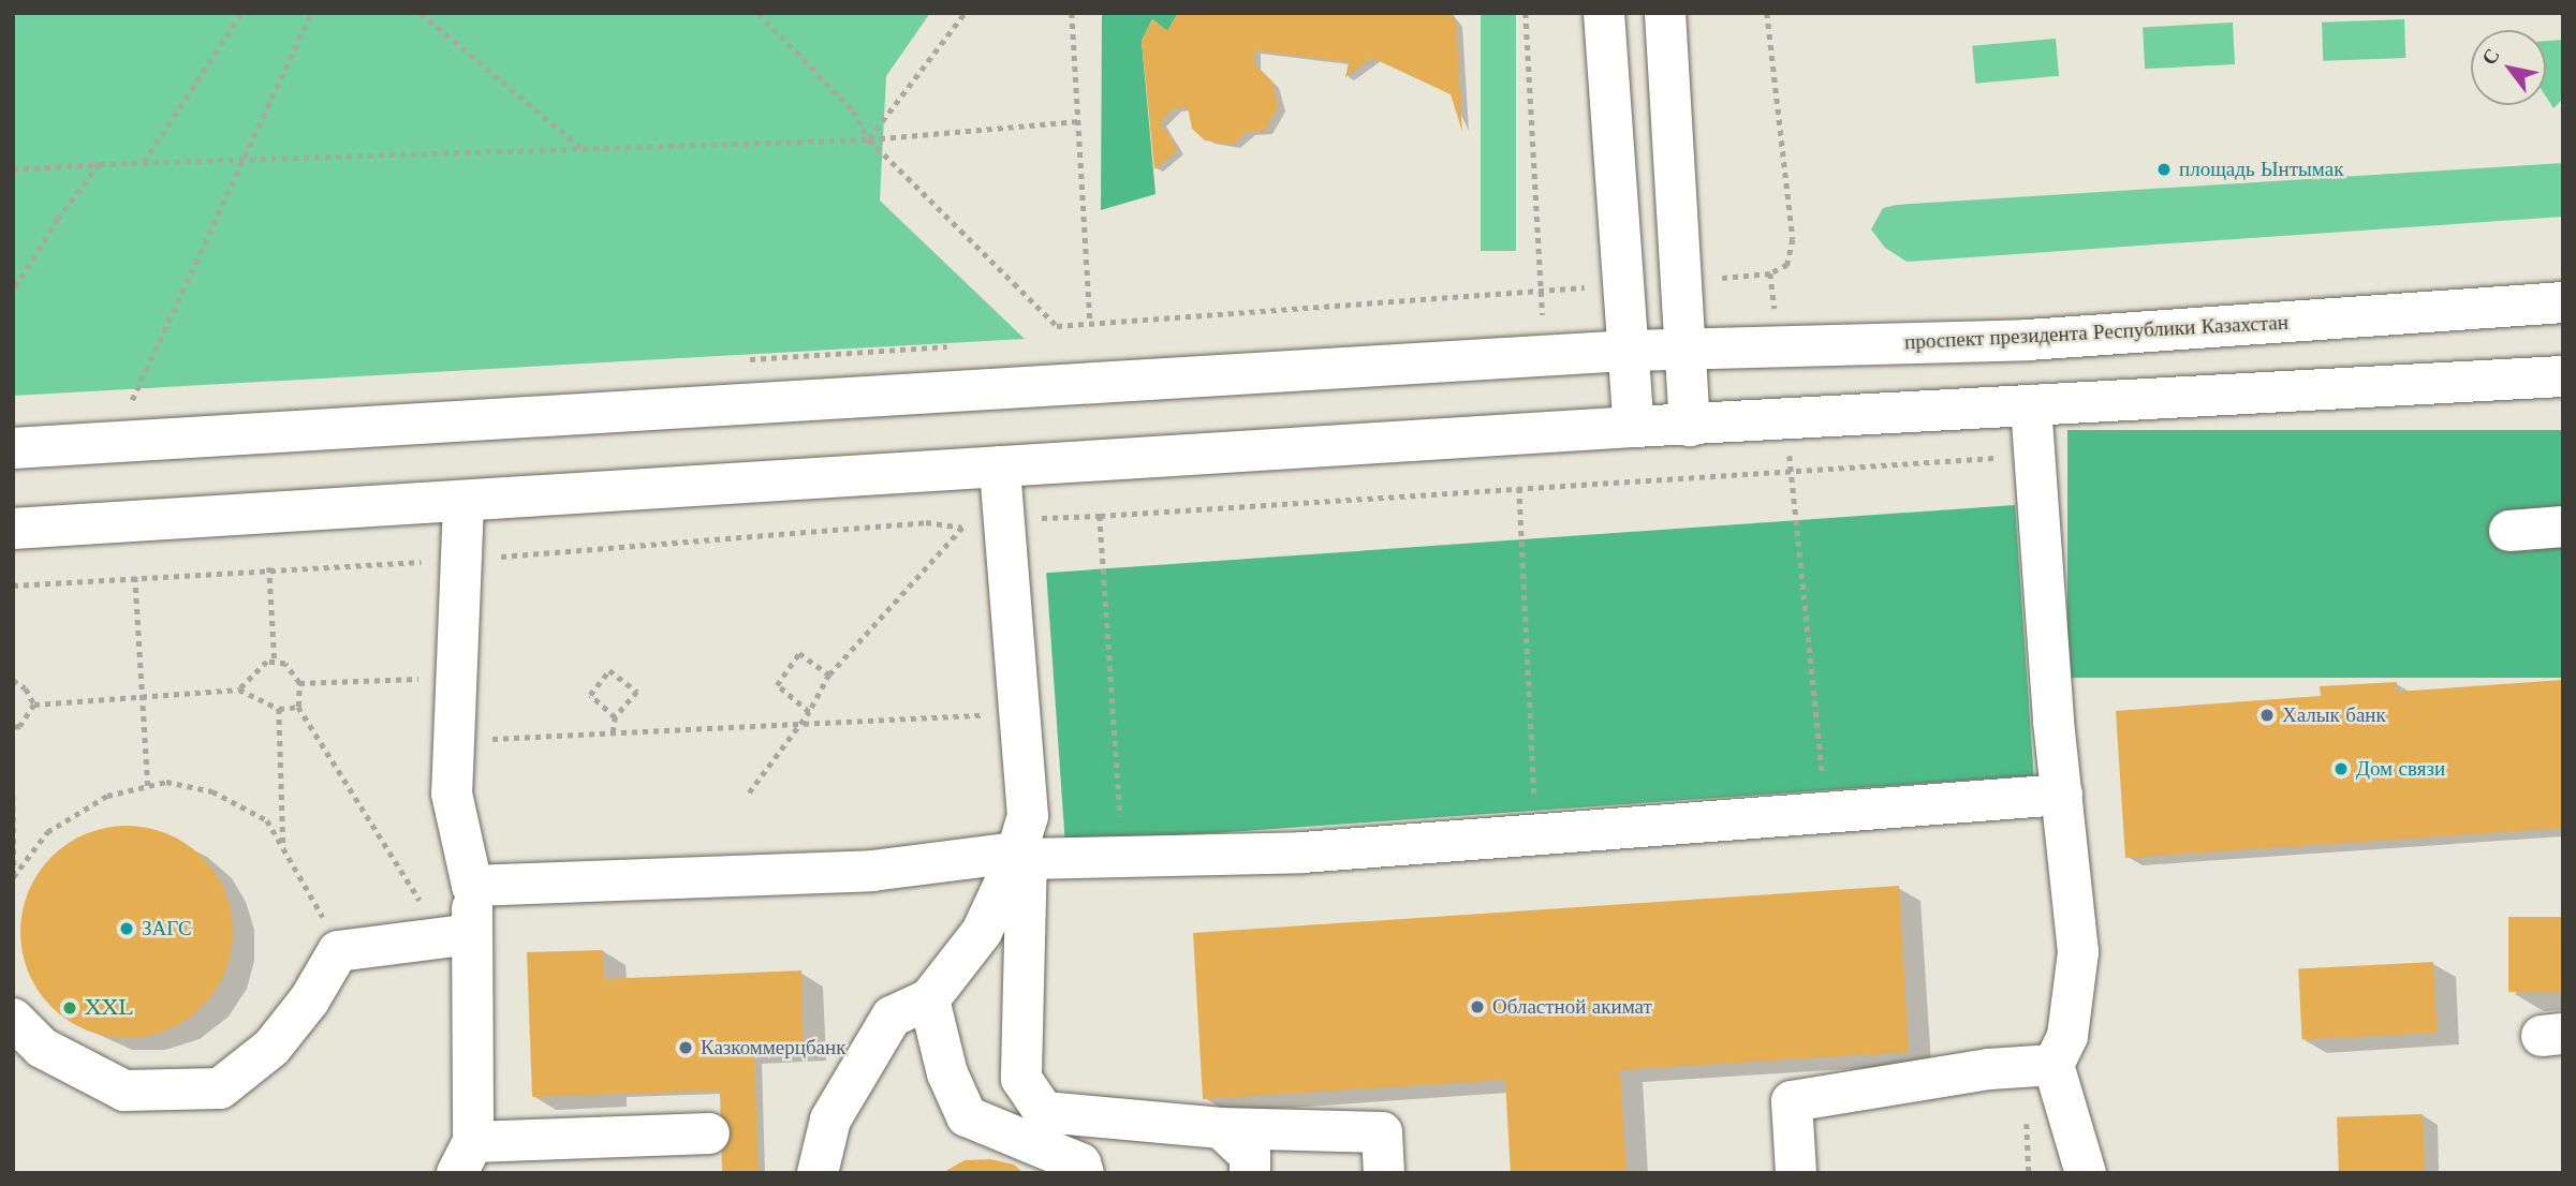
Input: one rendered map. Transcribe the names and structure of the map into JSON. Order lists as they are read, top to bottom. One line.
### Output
{"streets":{"main road":["проспект президента Республики Казахстан"]},"places":["площадь Ынтымак","Халык банк","Дом связи","ЗАГС","Областной акимат","XXL","Казкоммерцбанк"],"north":"top left"}
